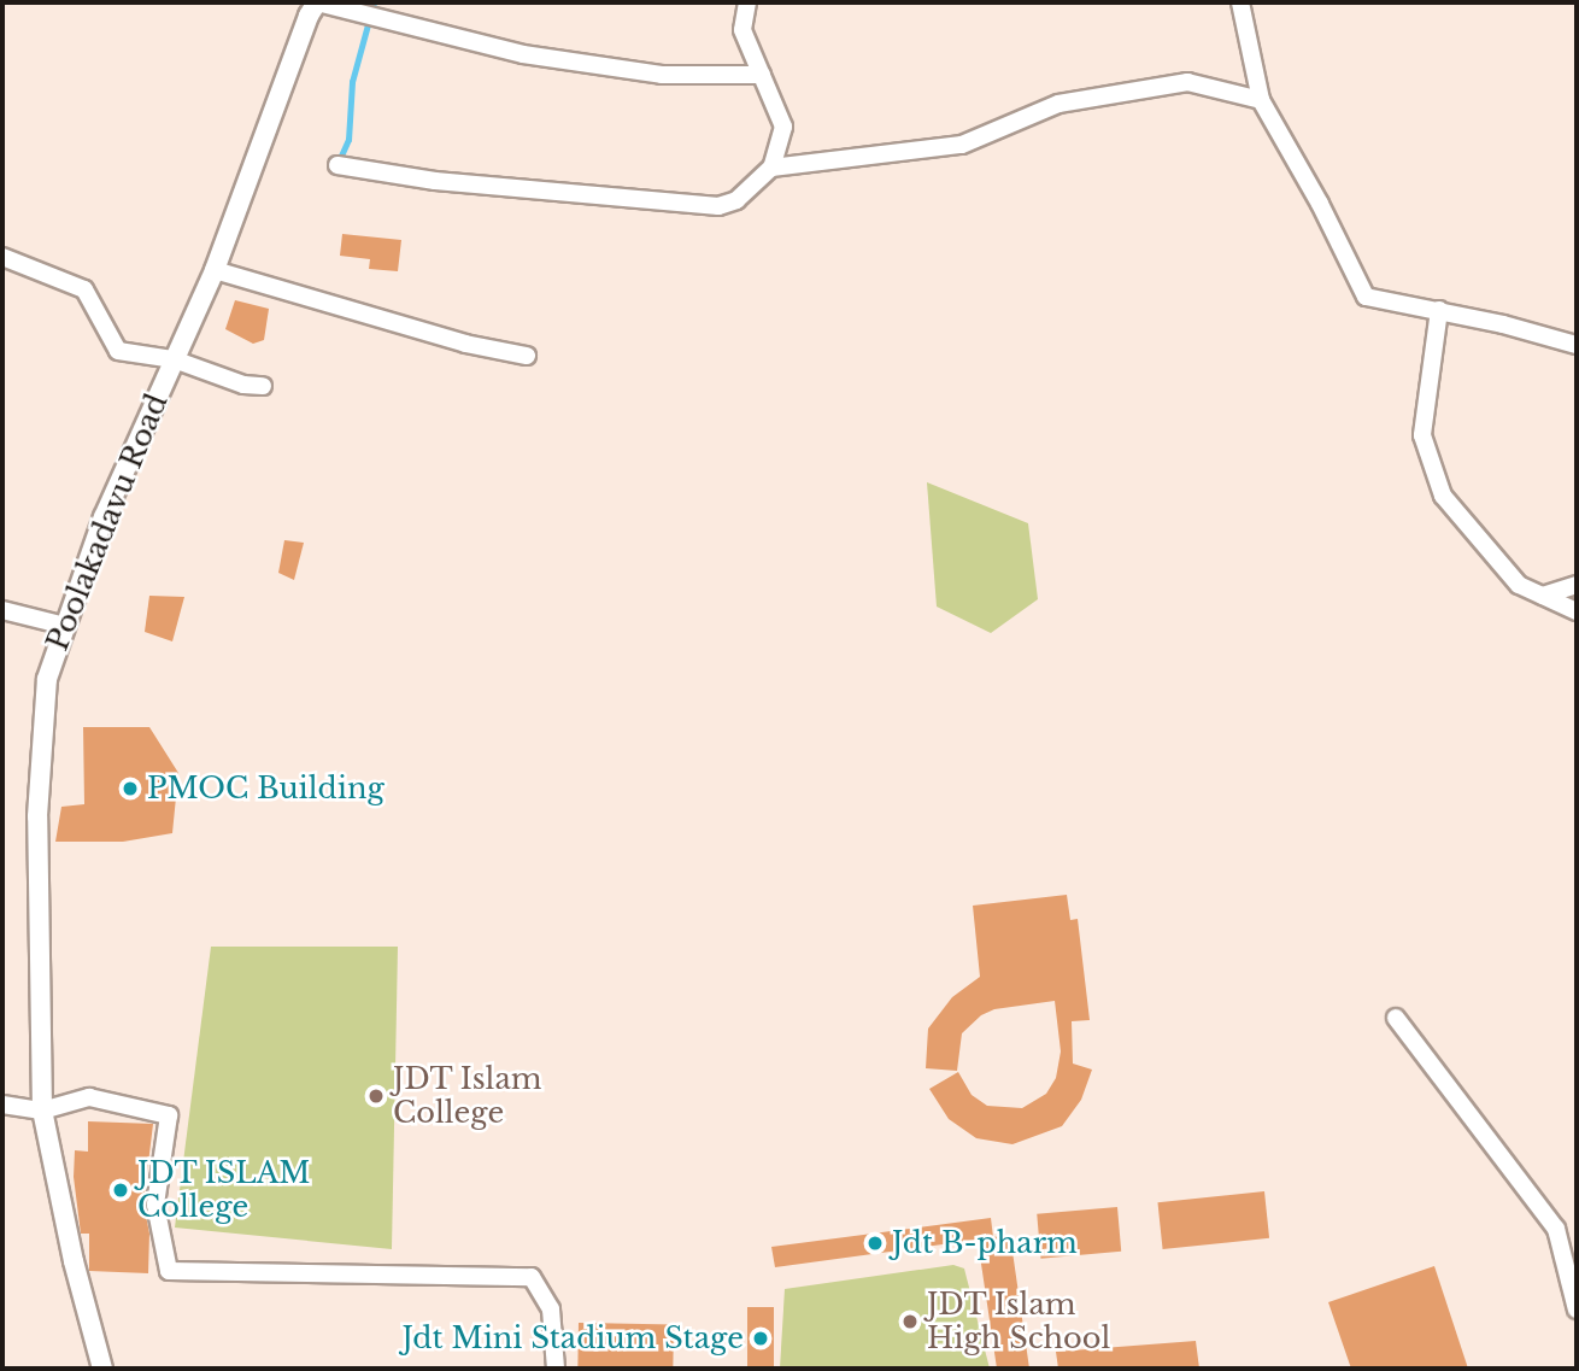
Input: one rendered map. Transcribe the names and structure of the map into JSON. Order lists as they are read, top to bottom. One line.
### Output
{"streets":{"street":["Poolakadavu Road"]},"places":["PMOC Building","JDT Islam College","JDT ISLAM College","Jdt B-pharm","JDT Islam High School","Jdt Mini Stadium Stage"]}
